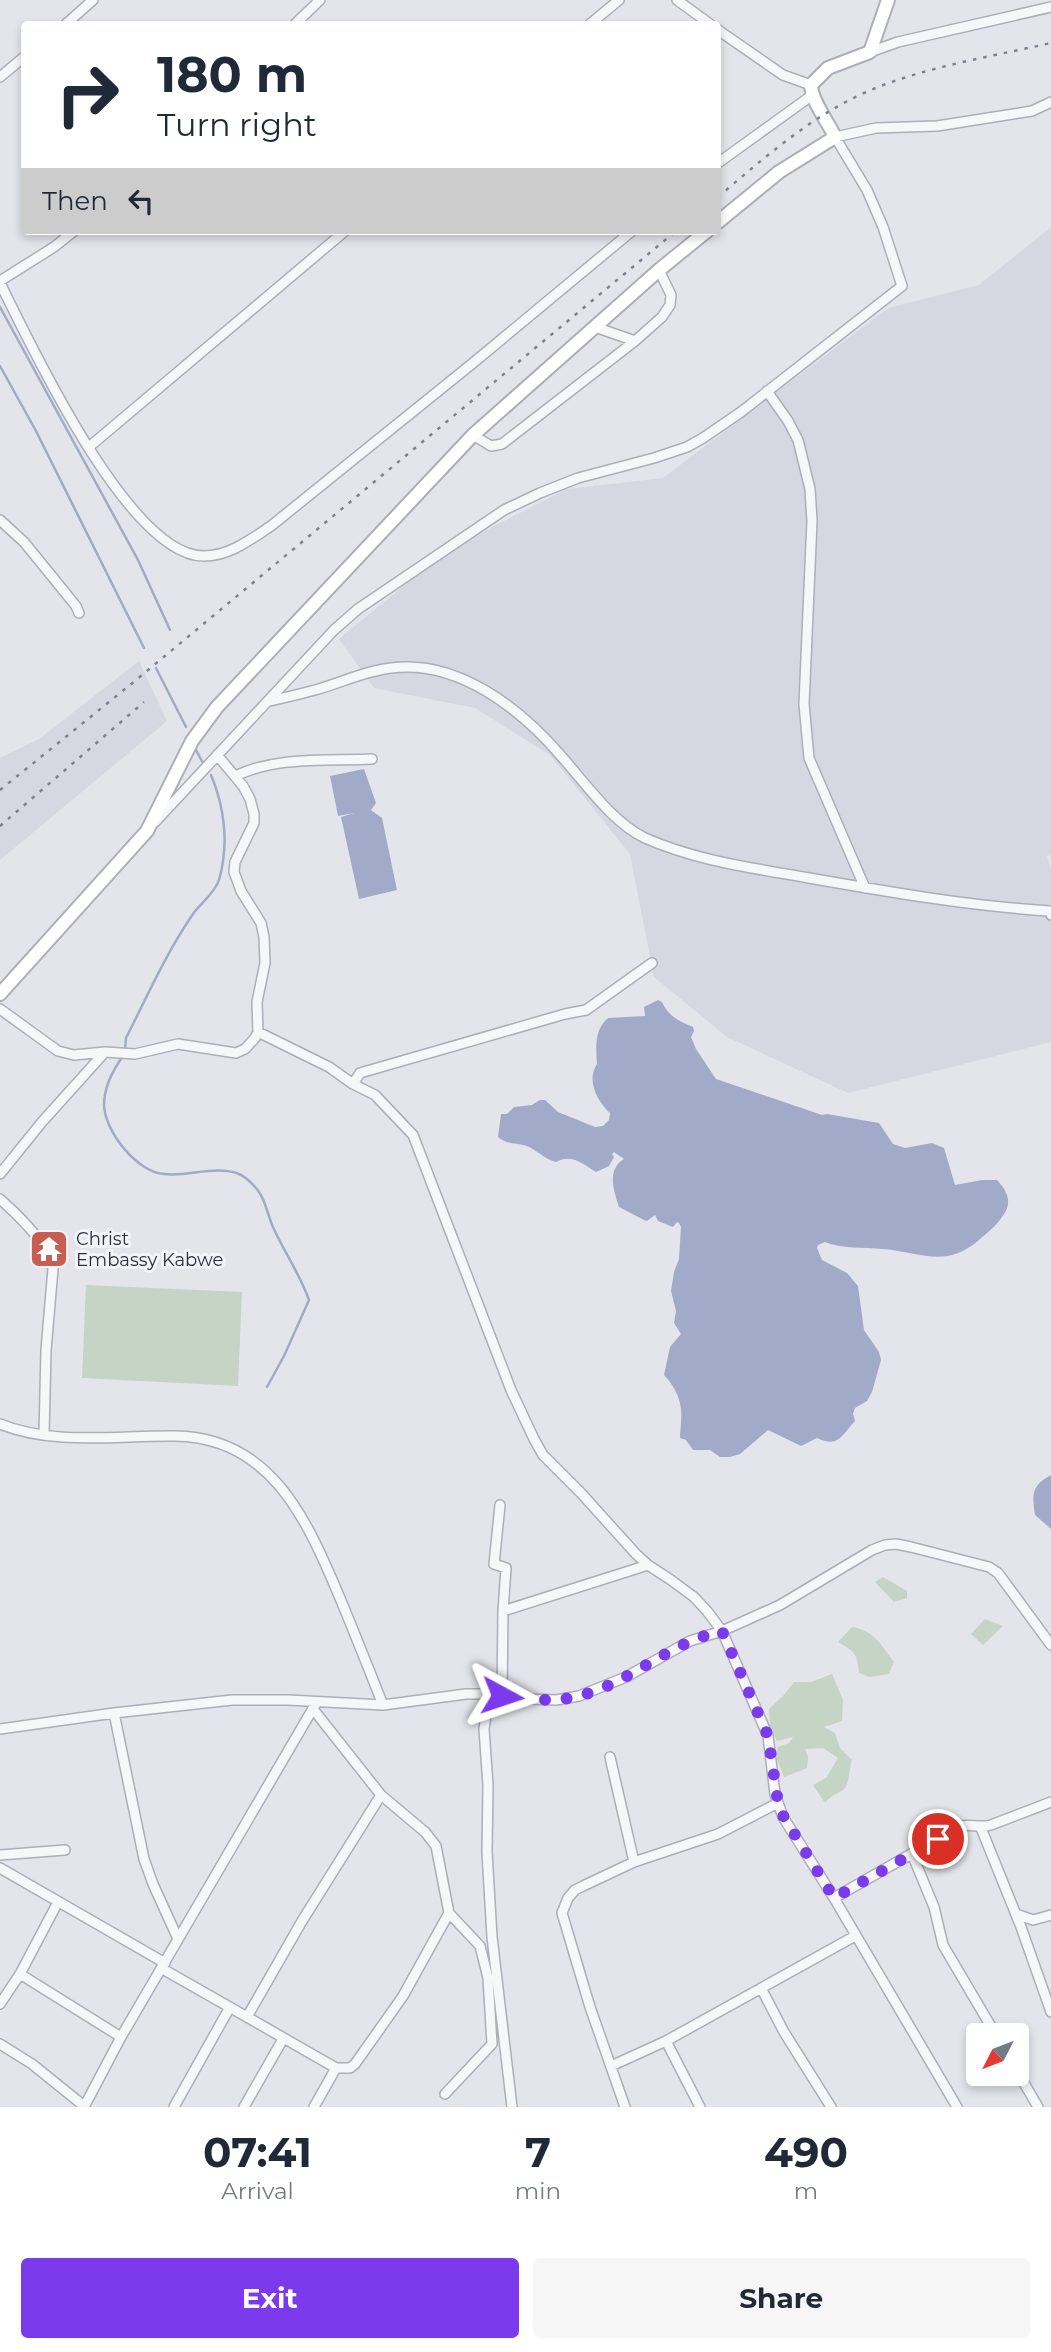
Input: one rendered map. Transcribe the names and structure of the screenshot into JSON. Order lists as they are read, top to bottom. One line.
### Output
{"places":{"temple":["Christ Embassy Kabwe"]},"north":"bottom left","page":{"turn":["180 m","Turn right"],"then":"Then","eta":["07:41","Arrival","7","min","490","m"],"buttons":["Exit","Share"]}}
